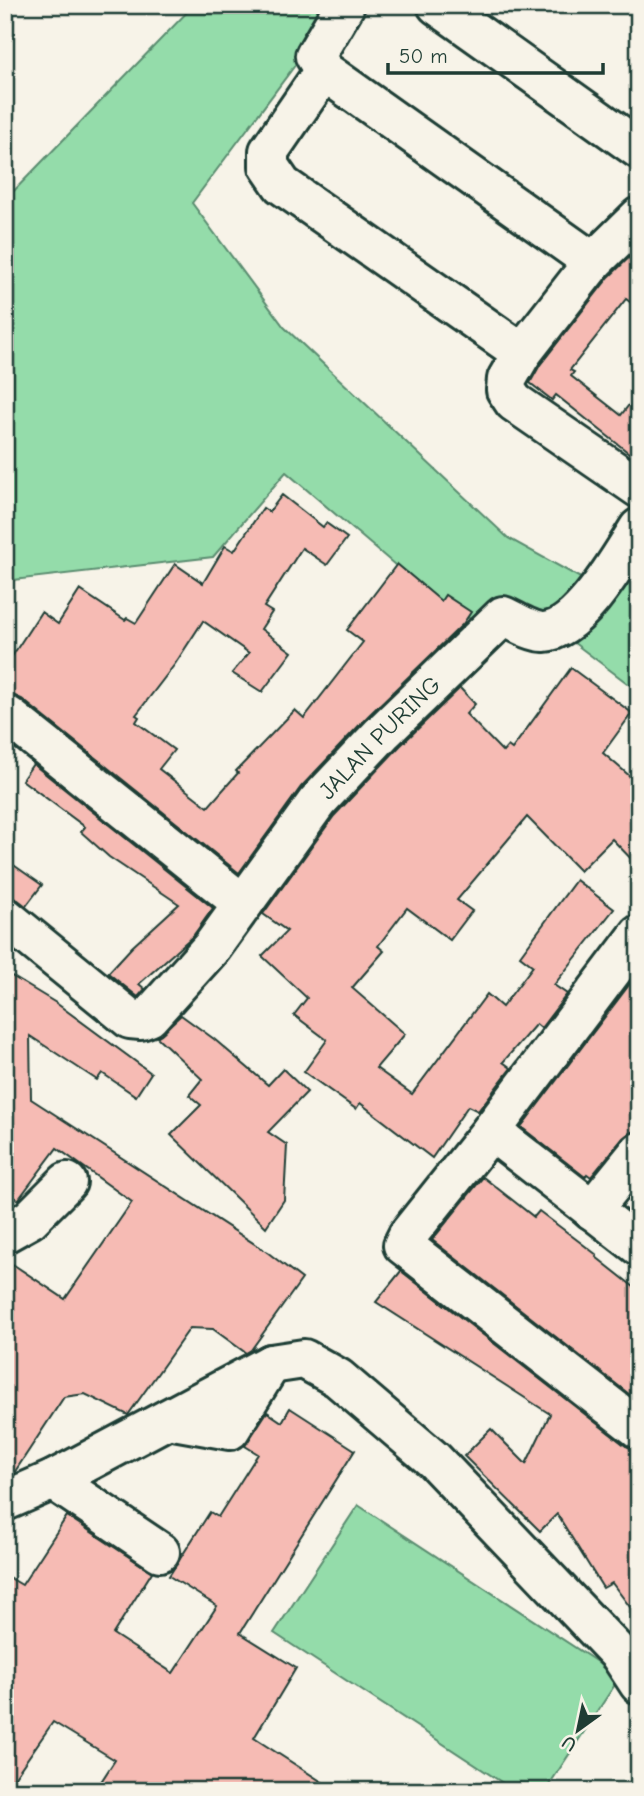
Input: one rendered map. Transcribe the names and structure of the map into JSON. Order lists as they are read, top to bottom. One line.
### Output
{"streets":{"street":["JALAN PURING"]},"scale_bar":"50 m","north":"bottom left"}
